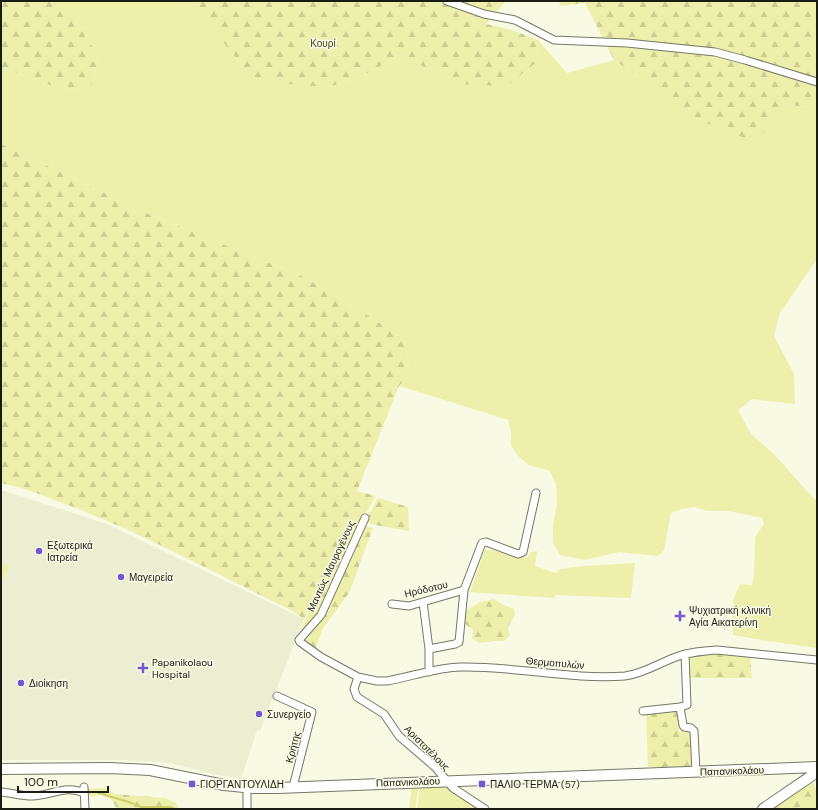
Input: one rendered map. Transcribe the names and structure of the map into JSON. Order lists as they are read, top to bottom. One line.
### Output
{"streets":{"main road":["Παπανικολάου"],"street":["Μαντώς Μαυρογένους","Ηρόδοτου","Θερμοπυλών","Κρήτης","Αριστοτέλους"]},"crossings":[["Μαντώς Μαυρογένους","Θερμοπυλών"],["Θερμοπυλών","Αριστοτέλους"],["Κρήτης","Παπανικολάου"],["Αριστοτέλους","Παπανικολάου"]],"parks":["Κουρί"],"places":{"other":["Εξωτερικά Ιατρεία","Μαγειρεία","Διοίκηση","Συνεργείο"],"health":["Ψυχιατρική κλινική Αγία Αικατερίνη","Papanikolaou Hospital"],"transit":["ΓΙΟΡΓΑΝΤΟΥΛΙΔΗ","ΠΑΛΙΟ ΤΕΡΜΑ (57)"]},"scale_bar":"100 m"}
